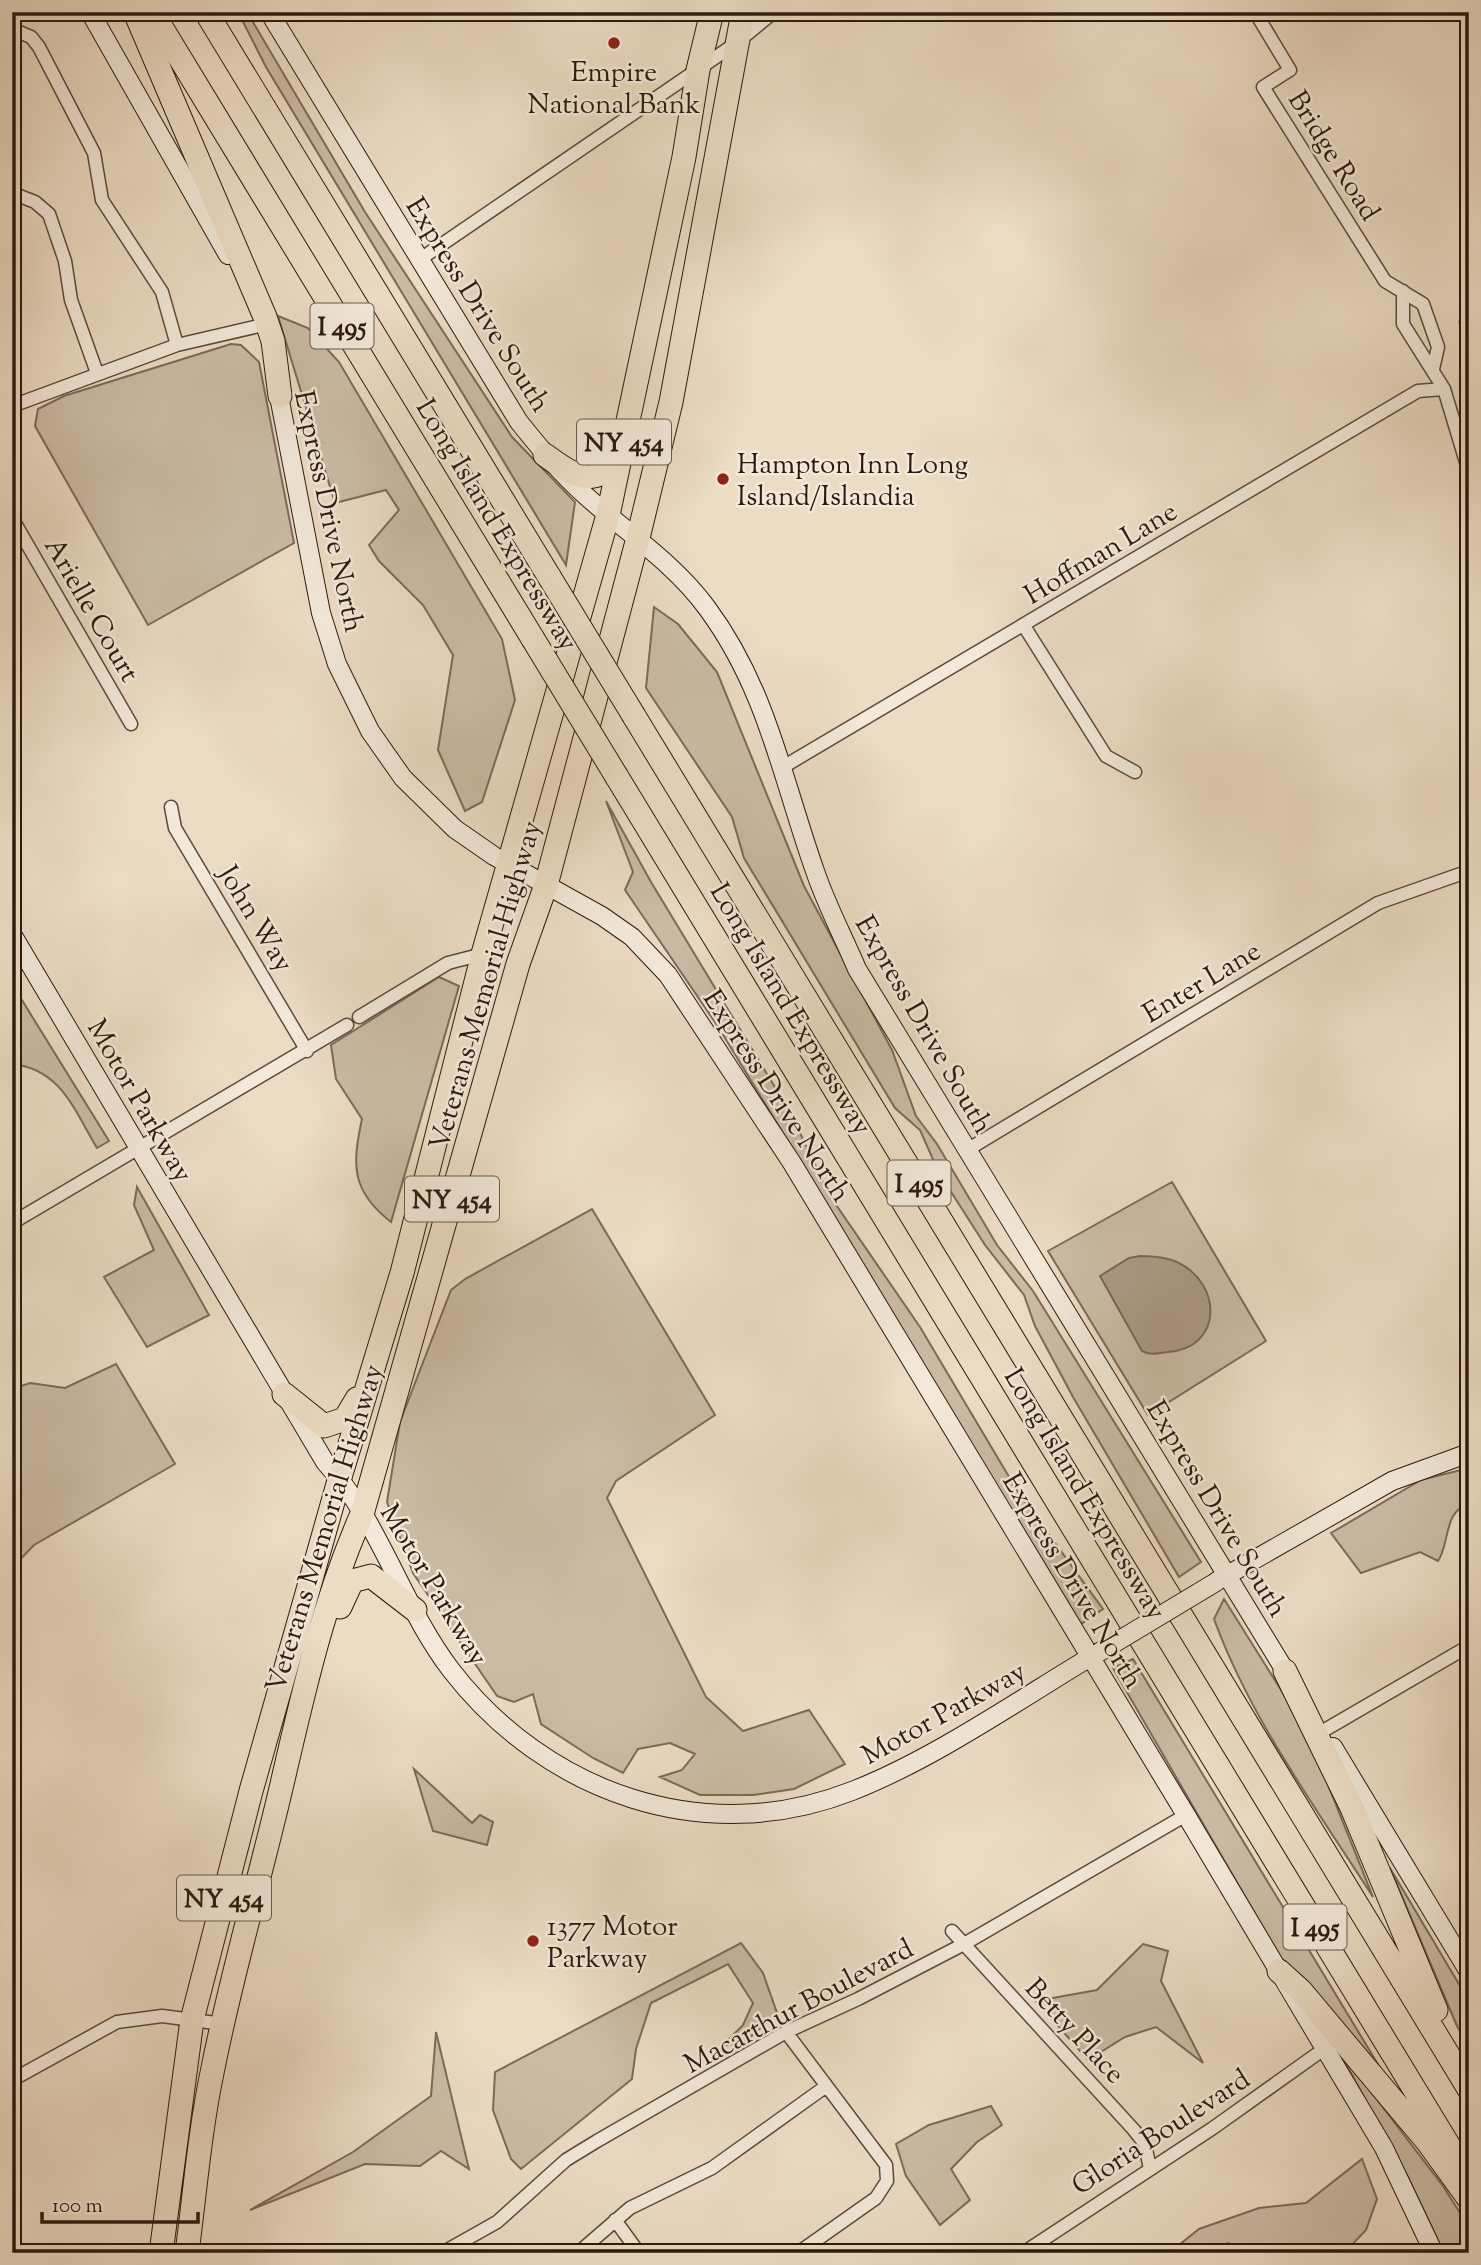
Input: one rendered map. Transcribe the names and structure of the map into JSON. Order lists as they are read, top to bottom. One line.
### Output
{"streets":{"highway":["I 495","NY 454","Long Island Expressway","Veterans Memorial Highway"],"main road":["Express Drive South","Express Drive North","Motor Parkway"],"street":["Bridge Road","Hoffman Lane","Arielle Court","John Way","Enter Lane","Macarthur Boulevard","Betty Place","Gloria Boulevard"]},"crossings":[["Express Drive South","Hoffman Lane"],["Express Drive South","Enter Lane"],["Express Drive South","Veterans Memorial Highway"],["Express Drive South","Motor Parkway"],["Express Drive North","Veterans Memorial Highway"],["Express Drive North","Motor Parkway"],["Express Drive North","Macarthur Boulevard"],["Express Drive North","Gloria Boulevard"],["Veterans Memorial Highway","Motor Parkway"],["Macarthur Boulevard","Betty Place"],["Betty Place","Gloria Boulevard"]],"places":["Empire National Bank","Hampton Inn Long Island/Islandia","1377 Motor Parkway"],"scale_bar":"100 m"}
